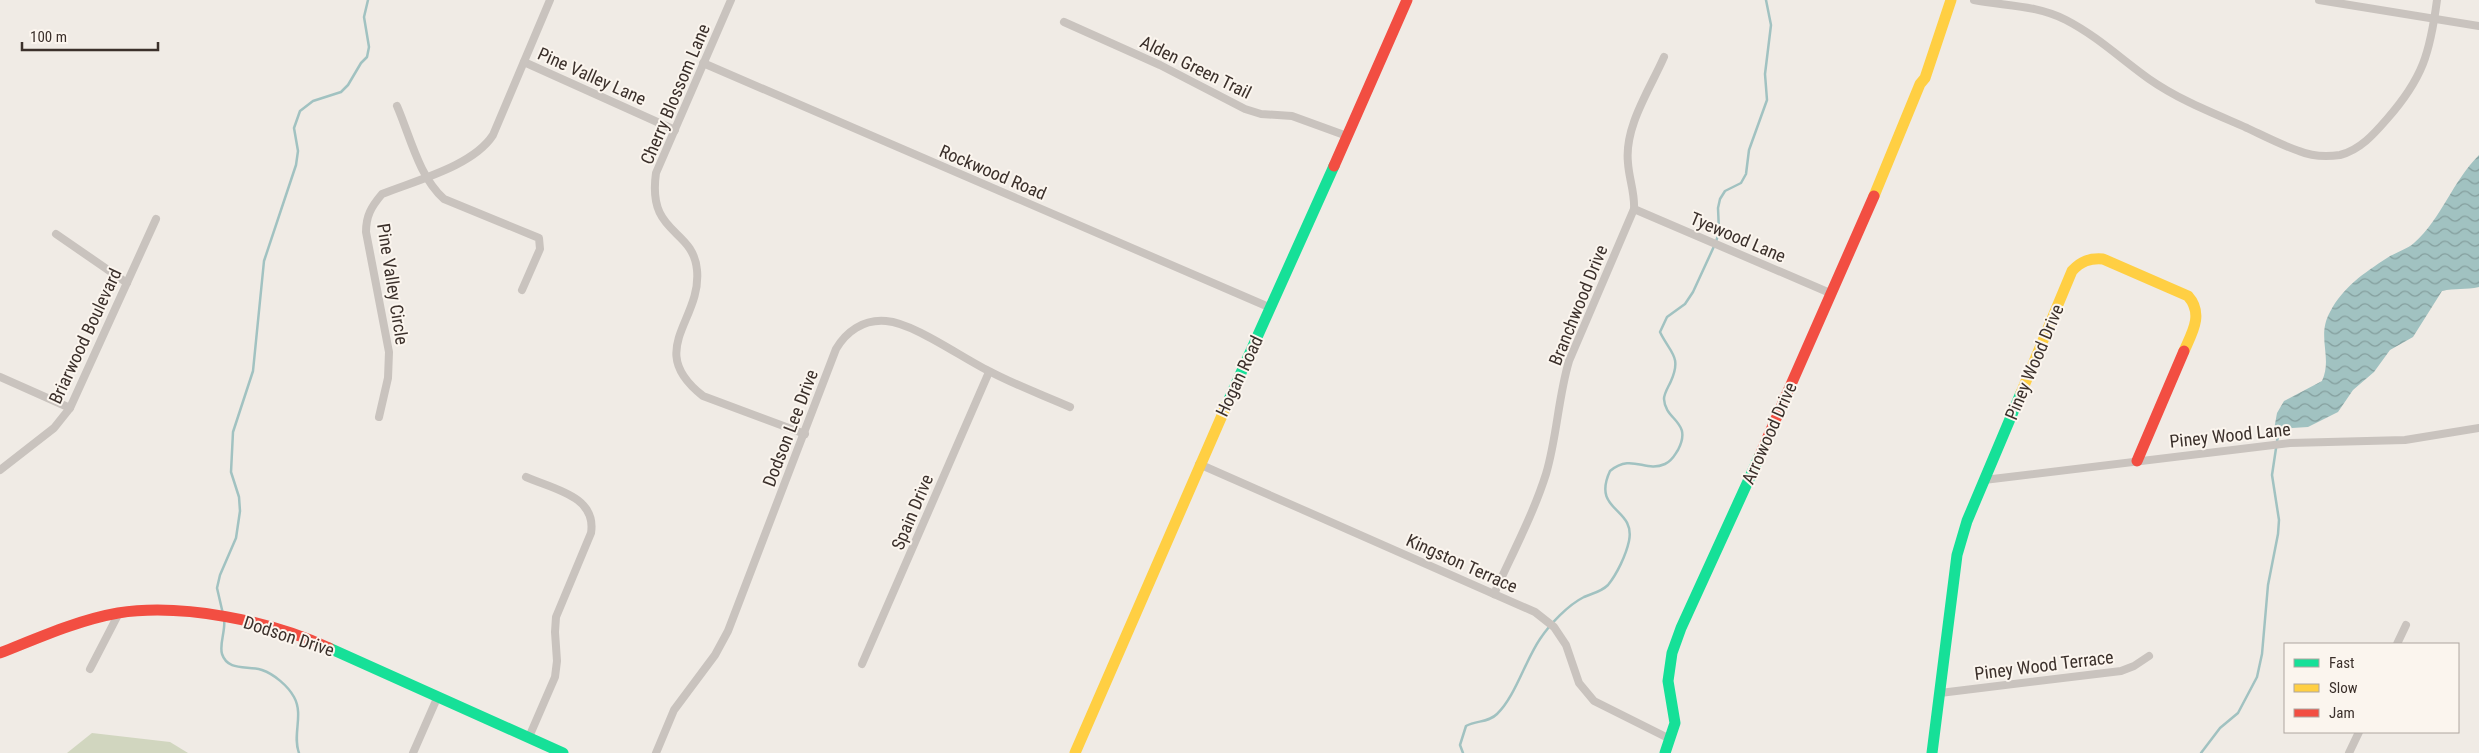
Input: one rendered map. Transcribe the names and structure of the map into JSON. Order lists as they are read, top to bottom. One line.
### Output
{"streets":{"street":["Alden Green Trail","Pine Valley Lane","Cherry Blossom Lane","Rockwood Road","Tyewood Lane","Pine Valley Circle","Branchwood Drive","Briarwood Boulevard","Piney Wood Drive","Hogan Road","Dodson Lee Drive","Arrowood Drive","Piney Wood Lane","Spain Drive","Kingston Terrace","Dodson Drive","Piney Wood Terrace"]},"crossings":[["Alden Green Trail","Hogan Road"],["Pine Valley Lane","Cherry Blossom Lane"],["Pine Valley Lane","Pine Valley Circle"],["Cherry Blossom Lane","Rockwood Road"],["Cherry Blossom Lane","Dodson Lee Drive"],["Rockwood Road","Hogan Road"],["Tyewood Lane","Branchwood Drive"],["Tyewood Lane","Arrowood Drive"],["Branchwood Drive","Kingston Terrace"],["Piney Wood Drive","Piney Wood Lane"],["Piney Wood Drive","Piney Wood Terrace"],["Hogan Road","Kingston Terrace"],["Dodson Lee Drive","Spain Drive"],["Arrowood Drive","Kingston Terrace"]],"legend":["Fast","Slow","Jam"],"scale_bar":"100 m"}
